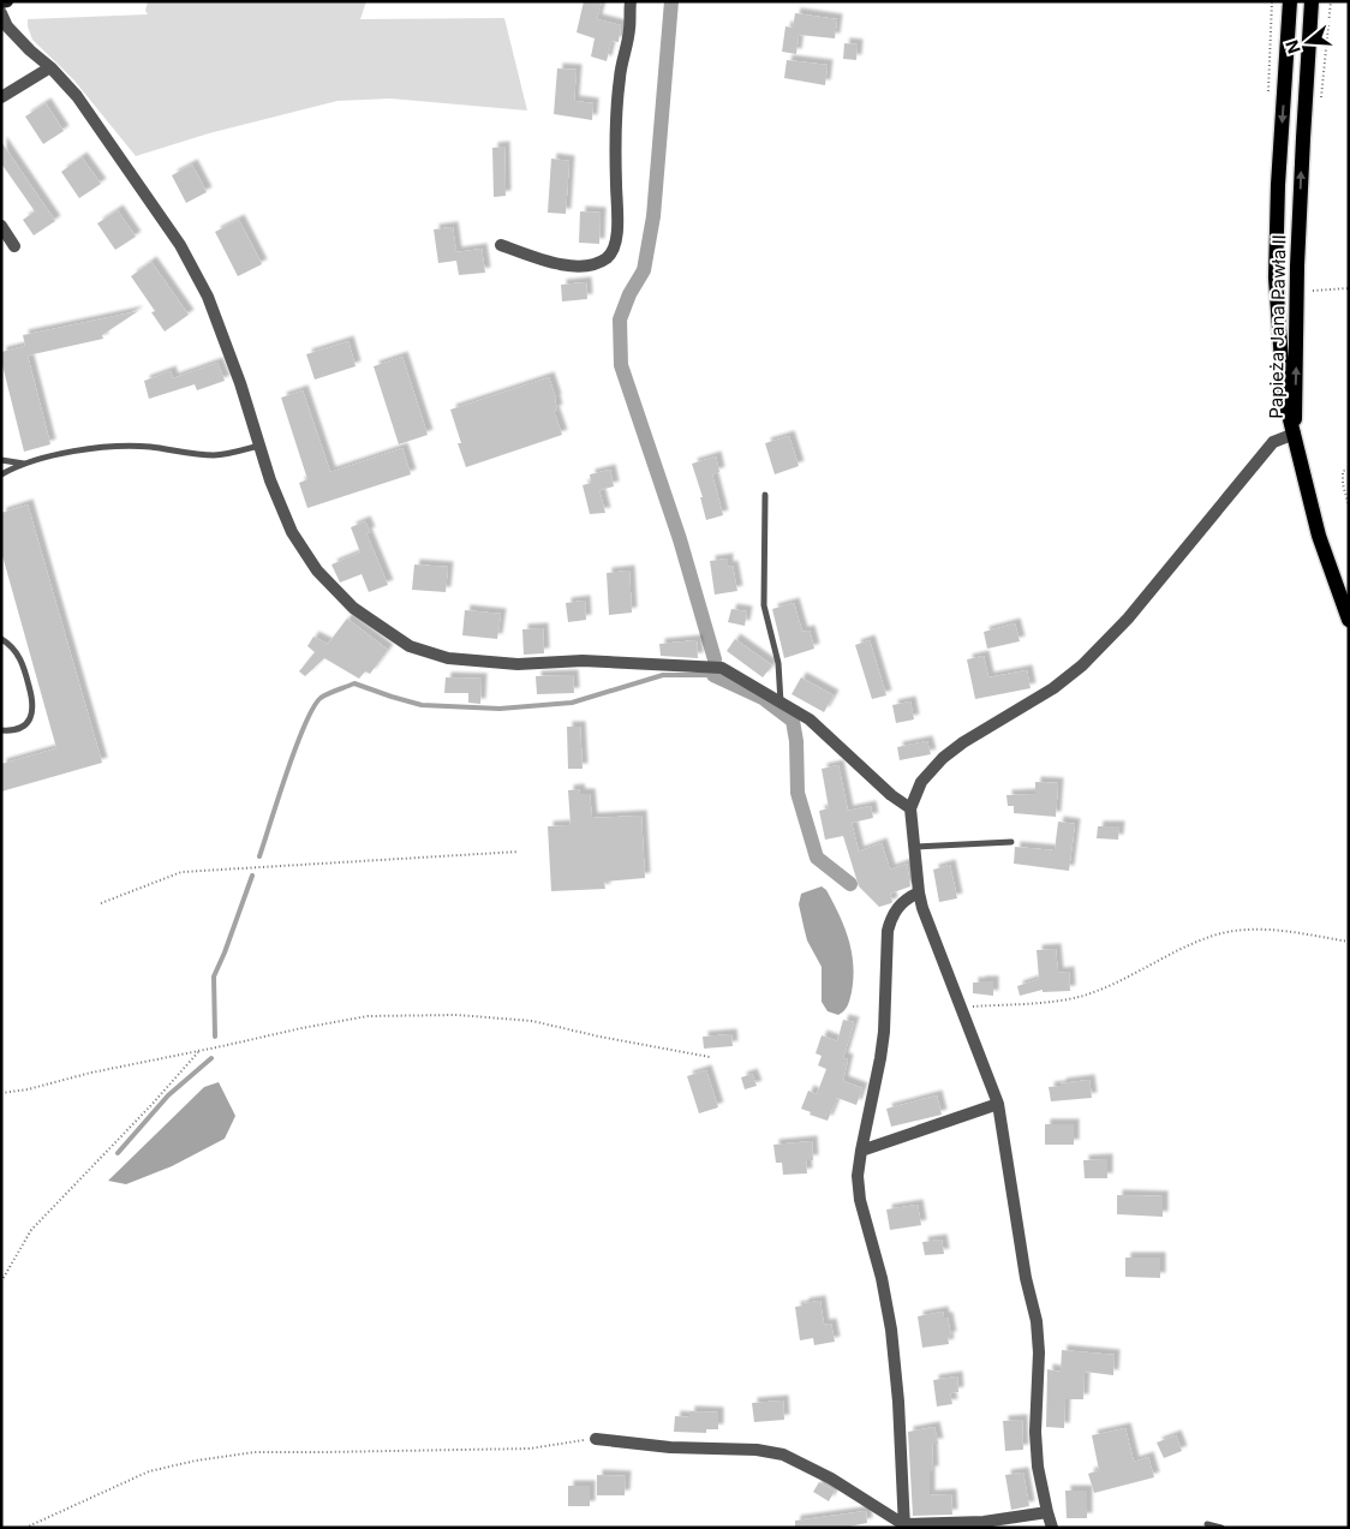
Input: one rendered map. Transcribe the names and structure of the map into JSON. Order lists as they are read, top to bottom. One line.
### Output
{"streets":{"main road":["Papieża Jana Pawła II"]},"north":"left"}
